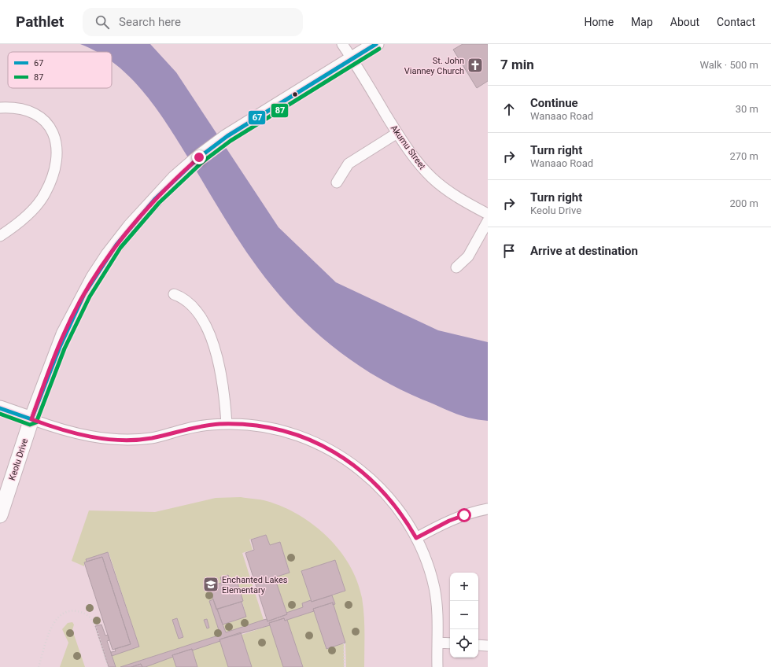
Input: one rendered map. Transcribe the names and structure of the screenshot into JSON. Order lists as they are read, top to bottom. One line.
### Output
{"streets":{"main road":["Keolu Drive"],"street":["Akumu Street"]},"crossings":[["Akumu Street","Keolu Drive"]],"places":{"church":["St. John Vianney Church"],"school or university":["Enchanted Lakes Elementary"]},"lines":["transit line 67","transit line 87"],"legend":["67","87"],"page":{"header":"Pathlet","search":"Search here","nav":["Home","Map","About","Contact"],"heading":["7 min","Walk · 500 m"],"list":[["Continue","Wanaao Road","30 m"],["Turn right","Wanaao Road","270 m"],["Turn right","Keolu Drive","200 m"],"Arrive at destination"],"map_buttons":["+","−"]}}
